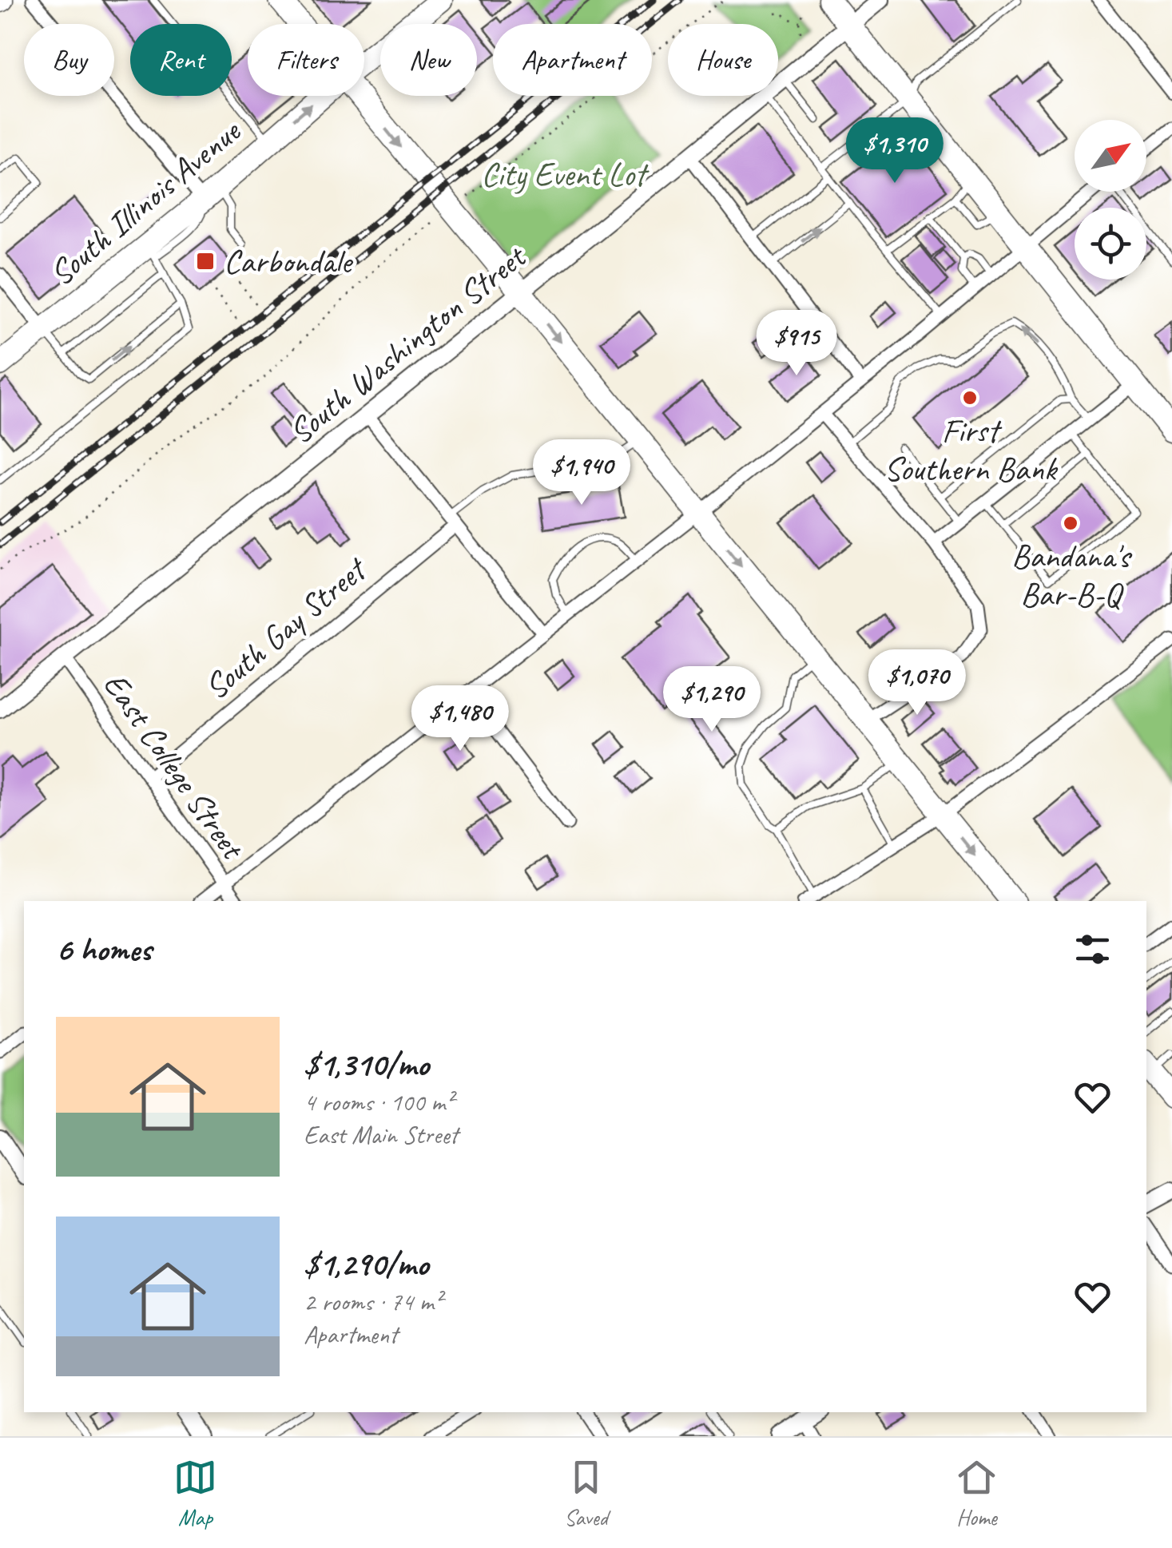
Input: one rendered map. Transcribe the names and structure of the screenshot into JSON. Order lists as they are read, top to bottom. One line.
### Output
{"streets":{"highway":["South Illinois Avenue"],"street":["South Washington Street","South Gay Street","East College Street"]},"crossings":[["South Washington Street","East College Street"],["South Gay Street","East College Street"]],"parks":["City Event Lot"],"places":{"transit":["Carbondale"],"other":["First Southern Bank","Bandana's Bar-B-Q"]},"north":"top right","page":{"chip":["Buy","Rent","Filters","New","Apartment","House"],"price":["$1,310","$915","$1,940","$1,070","$1,290","$1,480"],"heading":"6 homes","list":[{"name":"$1,310/mo","note":"4 rooms · 100 m² · East Main Street"},{"name":"$1,290/mo","note":"2 rooms · 74 m² · Apartment"}],"tabs":["Map","Saved","Home"]}}
